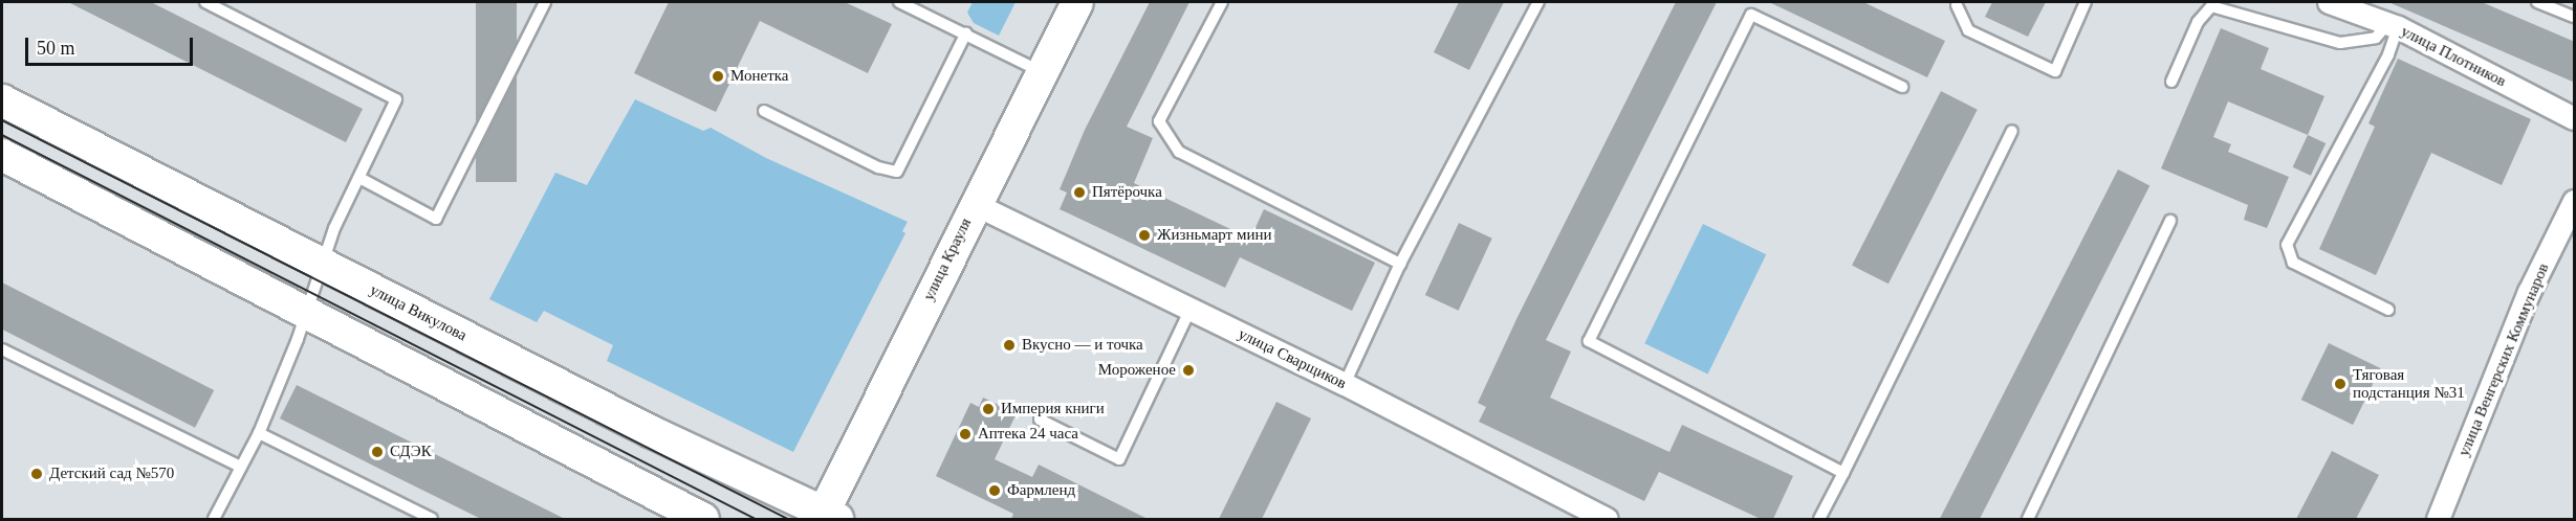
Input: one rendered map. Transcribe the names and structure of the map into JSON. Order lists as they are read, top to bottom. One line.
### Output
{"streets":{"street":["улица Плотников","улица Крауля","улица Викулова","улица Сварщиков","улица Венгерских Коммунаров"]},"crossings":[["улица Крауля","улица Викулова"],["улица Крауля","улица Сварщиков"]],"places":["Монетка","Пятёрочка","Жизньмарт мини","Вкусно — и точка","Мороженое","Тяговая подстанция №31","Империя книги","Аптека 24 часа","СДЭК","Детский сад №570","Фармленд"],"scale_bar":"50 m"}
